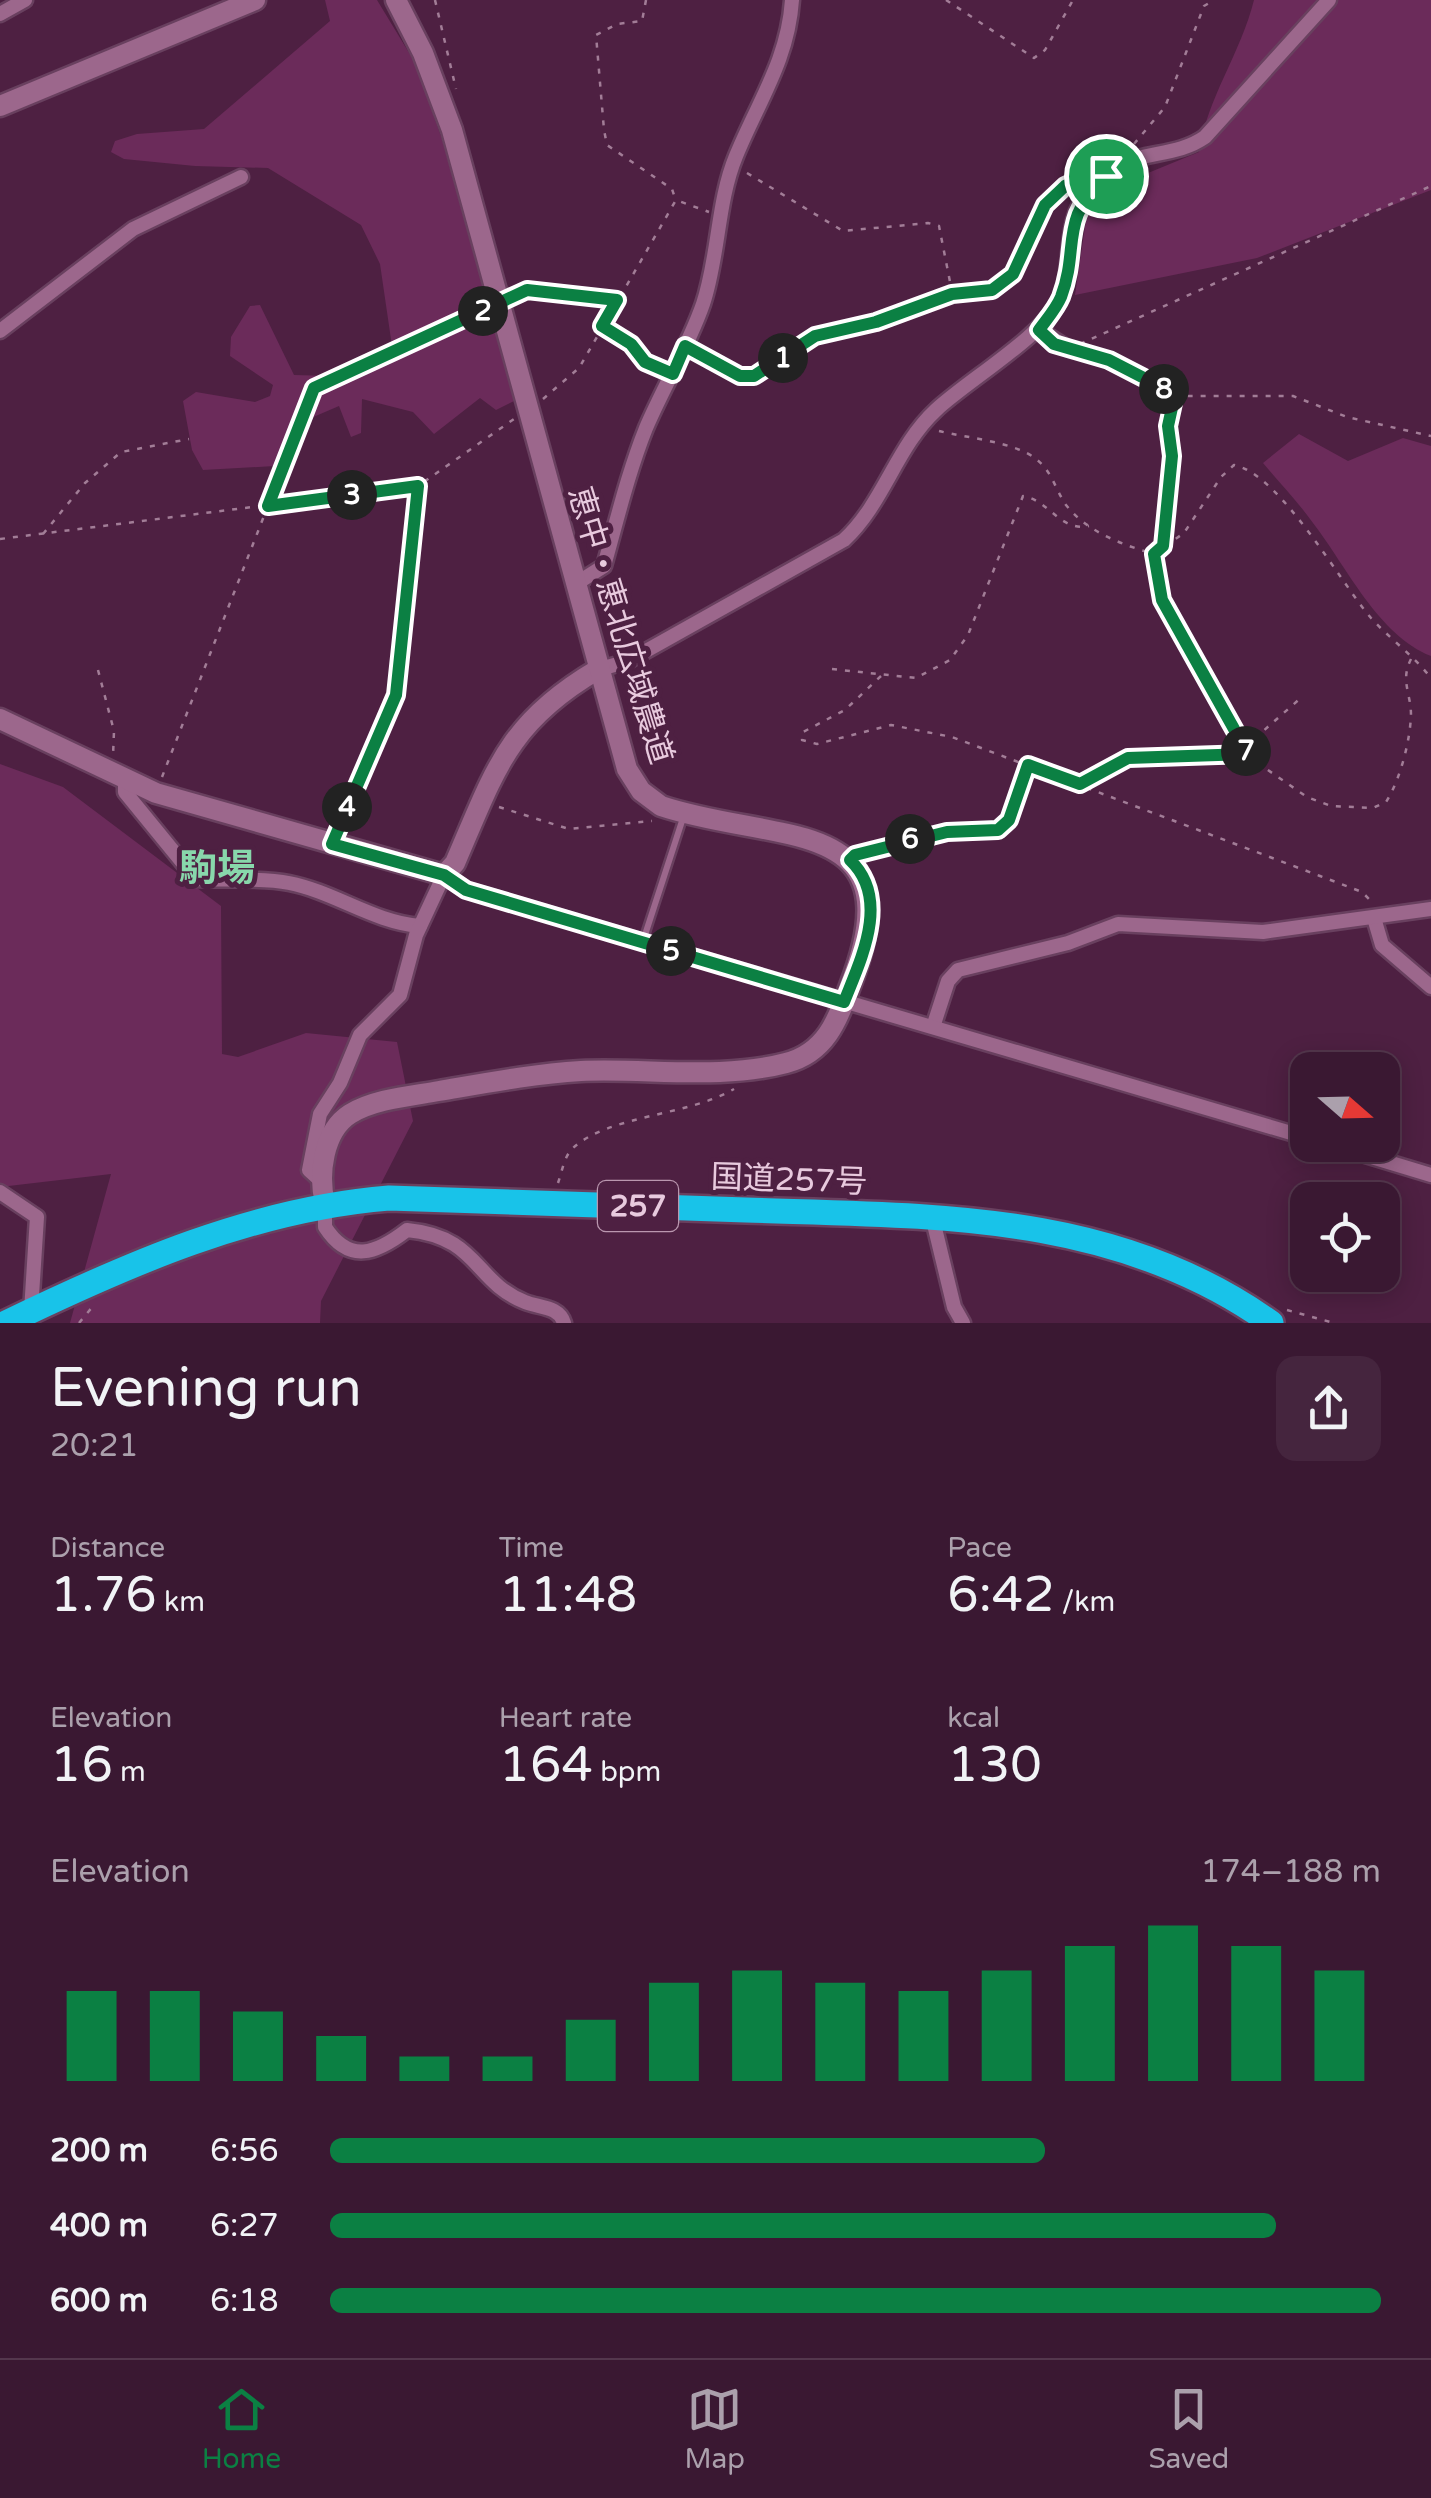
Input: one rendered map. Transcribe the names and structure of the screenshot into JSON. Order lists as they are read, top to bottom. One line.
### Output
{"streets":{"highway":["国道257号","257"],"street":["恵中・恵北広域農道"]},"districts":["駒場"],"north":"right","page":{"pins":["2","1","8","3","7","4","6","5"],"heading":["Evening run","20:21"],"stats":[["Distance","1.76 km"],["Time","11:48"],["Pace","6:42 /km"],["Elevation","16 m"],["Heart rate","164 bpm"],["kcal","130"]],"chart":["Elevation","174–188 m"],"list":[{"name":"200 m","note":"6:56"},{"name":"400 m","note":"6:27"},{"name":"600 m","note":"6:18"}],"tabs":["Home","Map","Saved"]}}
